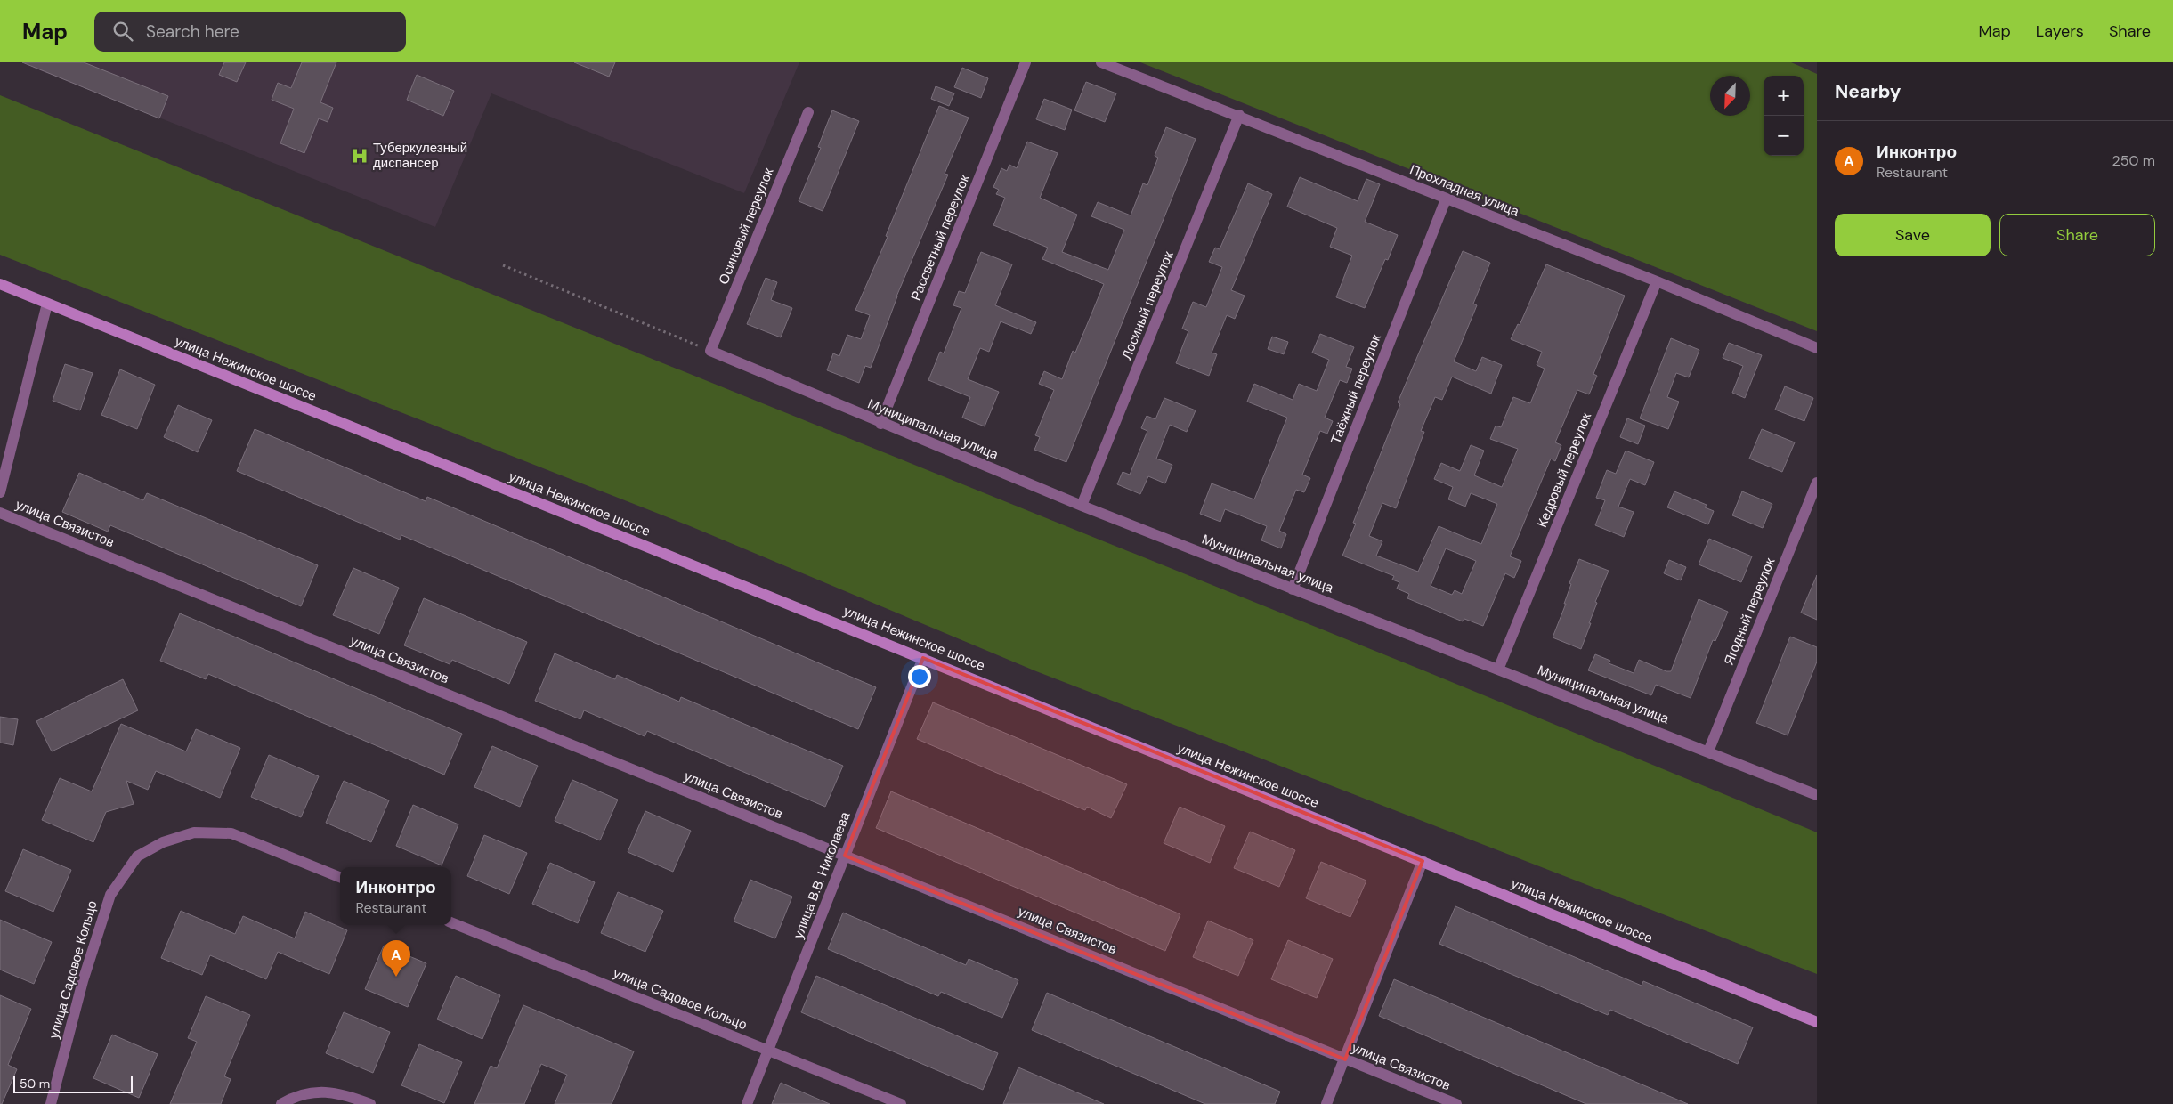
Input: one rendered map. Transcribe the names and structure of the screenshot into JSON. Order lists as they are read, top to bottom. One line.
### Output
{"streets":{"main road":["улица Нежинское шоссе"],"street":["Прохладная улица","Осиновый переулок","Рассветный переулок","Лосиный переулок","Таёжный переулок","Муниципальная улица","Кедровый переулок","улица Связистов","Ягодный переулок","улица В.В. Николаева","улица Садовое Кольцо"]},"crossings":[["Прохладная улица","Лосиный переулок"],["Прохладная улица","Таёжный переулок"],["Прохладная улица","Кедровый переулок"],["Осиновый переулок","Муниципальная улица"],["Рассветный переулок","Муниципальная улица"],["Лосиный переулок","Муниципальная улица"],["улица Нежинское шоссе","улица В.В. Николаева"],["Таёжный переулок","Муниципальная улица"],["Муниципальная улица","Кедровый переулок"],["Муниципальная улица","Ягодный переулок"],["улица Связистов","улица В.В. Николаева"],["улица В.В. Николаева","улица Садовое Кольцо"]],"places":{"hospital":["Туберкулезный диспансер"]},"scale_bar":"50 m","north":"bottom left","page":{"header":"Map","search":"Search here","nav":["Map","Layers","Share"],"heading":"Nearby","map_buttons":["+","−"],"list":[{"mark":"A","name":"Инконтро","note":"Restaurant","value":"250 m"}],"buttons":["Save","Share"],"popup":["Инконтро","Restaurant"],"pins":"A","scale":"50 m"}}
